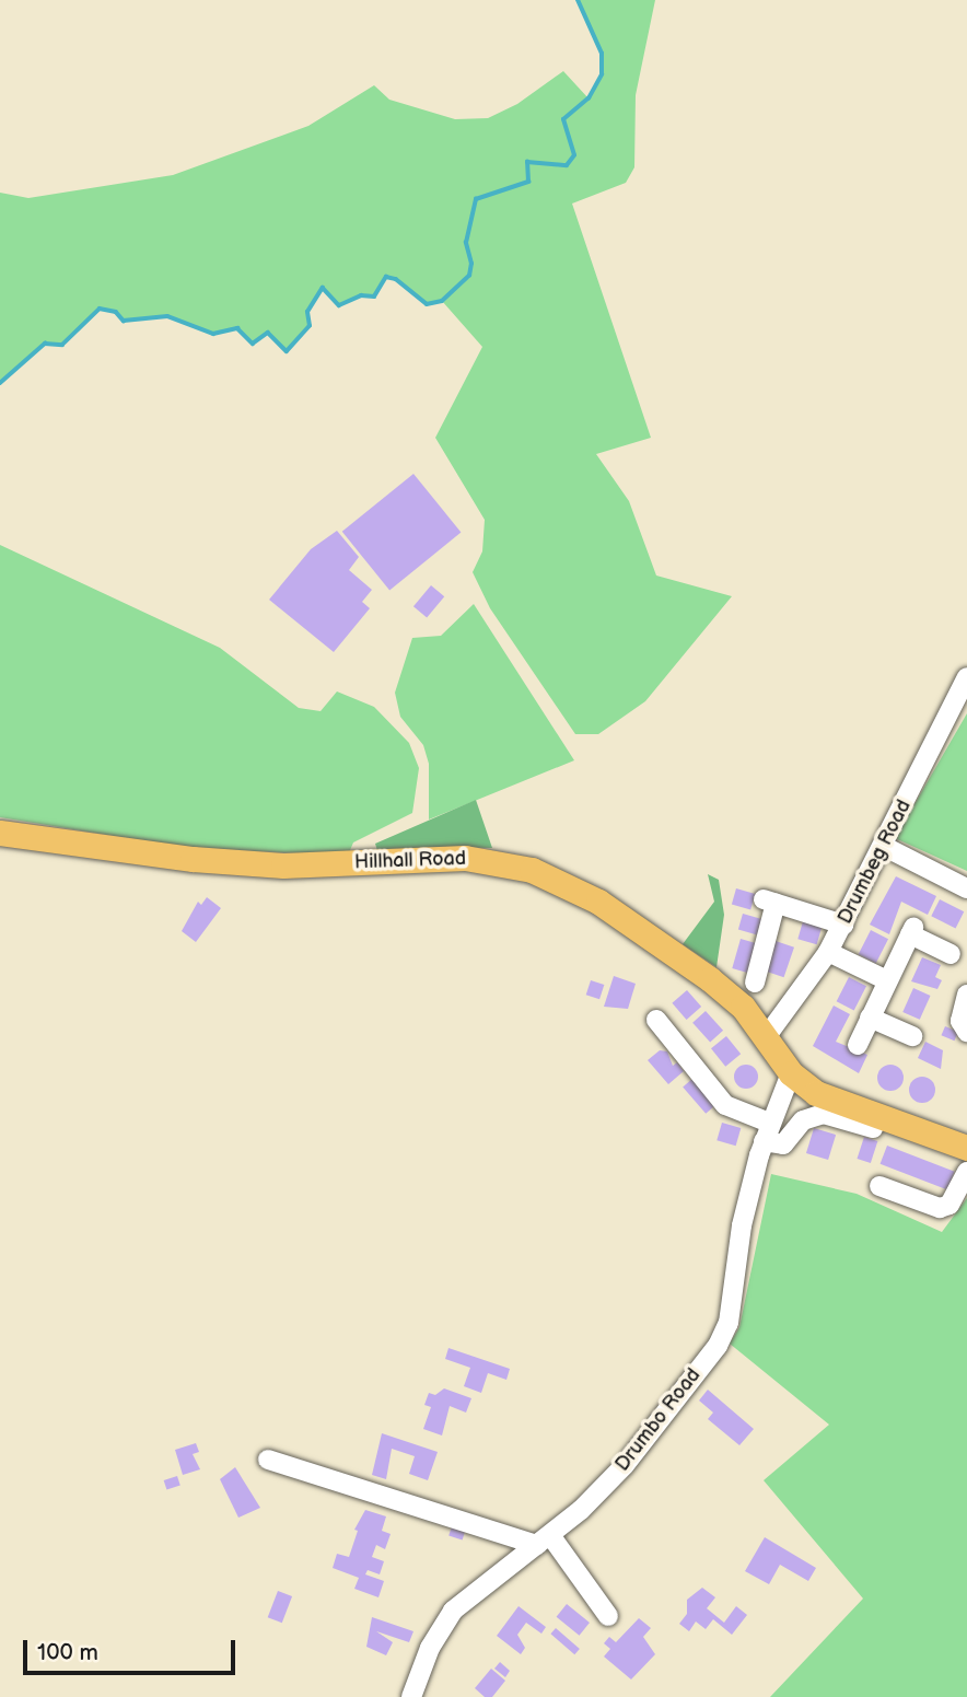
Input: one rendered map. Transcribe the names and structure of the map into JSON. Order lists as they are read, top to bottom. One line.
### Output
{"streets":{"main road":["Hillhall Road"],"street":["Drumbeg Road","Drumbo Road"]},"crossings":[["Hillhall Road","Drumbeg Road"],["Hillhall Road","Drumbo Road"]],"scale_bar":"100 m"}
